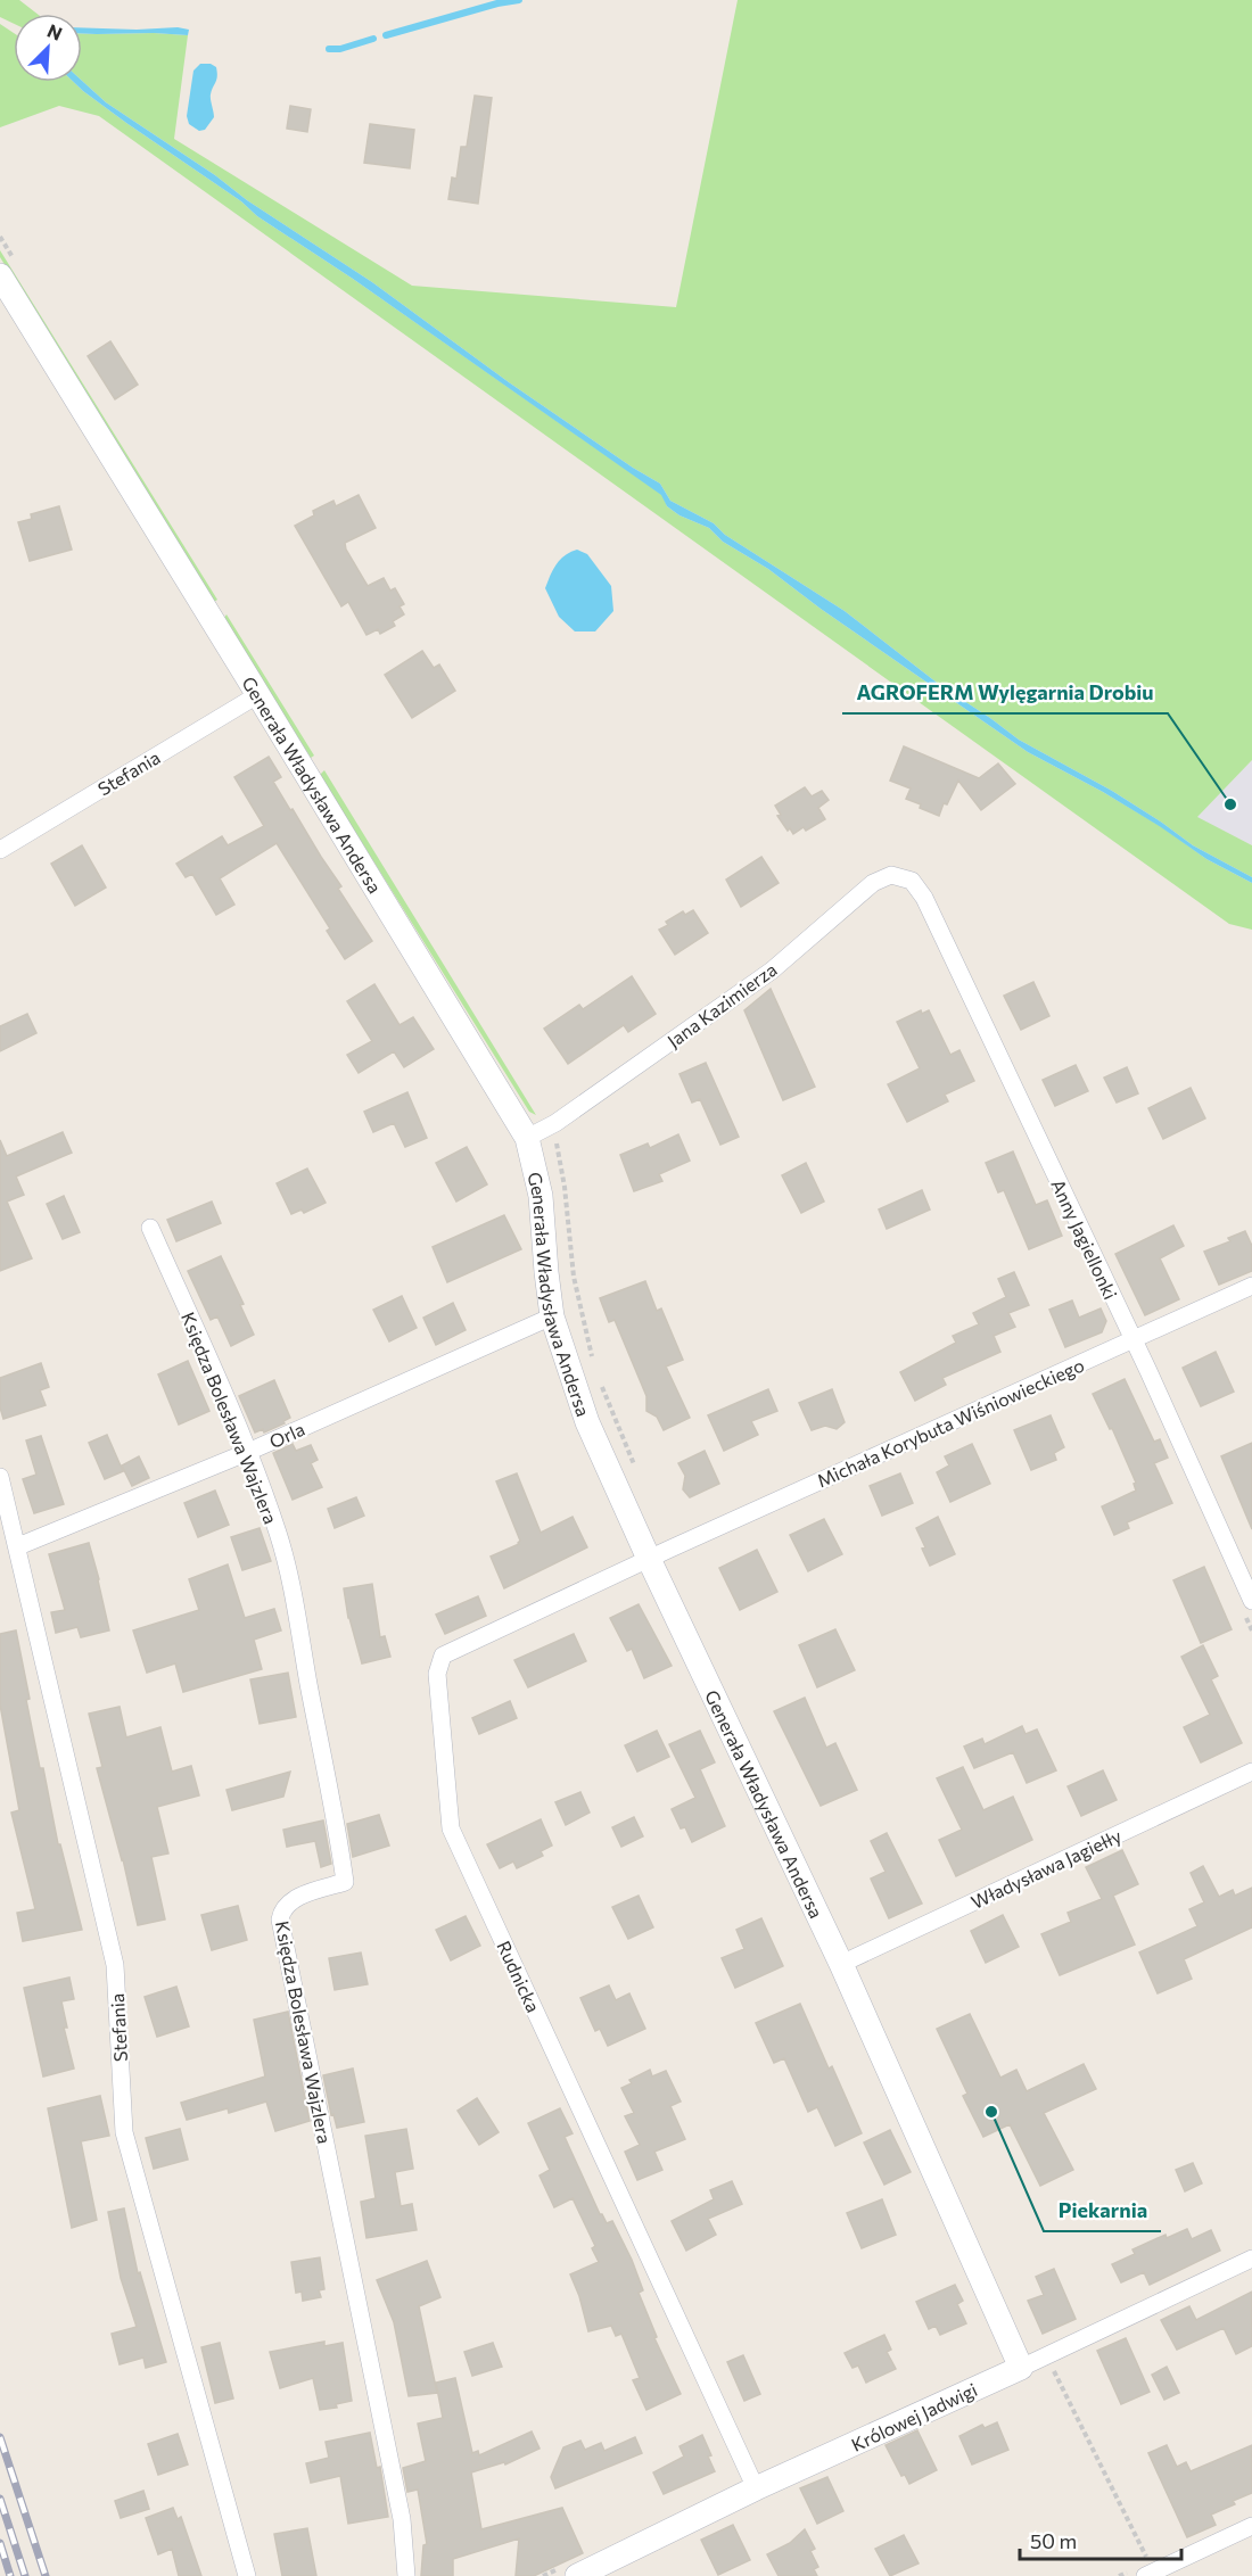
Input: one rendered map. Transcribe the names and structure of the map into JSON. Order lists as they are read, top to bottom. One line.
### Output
{"streets":{"street":["Stefania","Generała Władysława Andersa","Jana Kazimierza","Anny Jagiellonki","Księdza Bolesława Wajzlera","Michała Korybuta Wiśniowieckiego","Orla","Władysława Jagiełły","Rudnicka","Królowej Jadwigi"]},"crossings":[["Stefania","Generała Władysława Andersa"],["Stefania","Orla"],["Generała Władysława Andersa","Jana Kazimierza"],["Generała Władysława Andersa","Michała Korybuta Wiśniowieckiego"],["Generała Władysława Andersa","Orla"],["Generała Władysława Andersa","Władysława Jagiełły"],["Generała Władysława Andersa","Rudnicka"],["Generała Władysława Andersa","Królowej Jadwigi"],["Jana Kazimierza","Anny Jagiellonki"],["Anny Jagiellonki","Michała Korybuta Wiśniowieckiego"],["Księdza Bolesława Wajzlera","Orla"],["Michała Korybuta Wiśniowieckiego","Rudnicka"],["Rudnicka","Królowej Jadwigi"]],"places":["AGROFERM Wylęgarnia Drobiu","Piekarnia"],"scale_bar":"50 m","north":"top right"}
